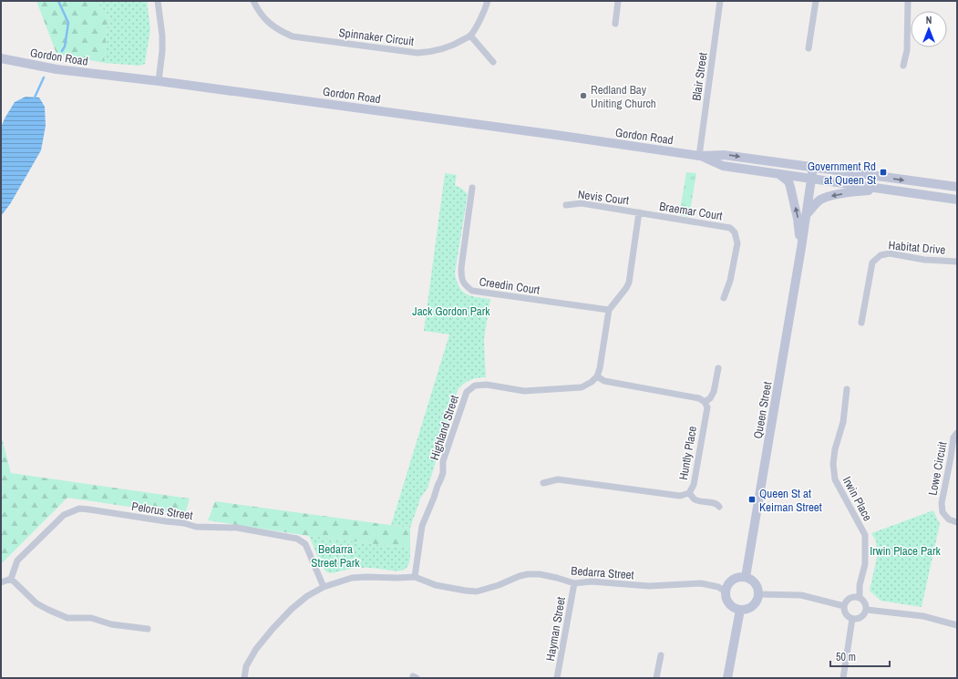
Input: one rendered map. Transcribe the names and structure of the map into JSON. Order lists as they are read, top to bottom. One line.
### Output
{"streets":{"street":["Spinnaker Circuit","Gordon Road","Blair Street","Nevis Court","Braemar Court","Habitat Drive","Creedin Court","Queen Street","Highland Street","Huntly Place","Lowe Circuit","Irwin Place","Pelorus Street","Bedarra Street","Hayman Street"]},"crossings":[["Gordon Road","Blair Street"],["Gordon Road","Queen Street"],["Nevis Court","Braemar Court"],["Queen Street","Bedarra Street"],["Highland Street","Bedarra Street"],["Pelorus Street","Bedarra Street"],["Bedarra Street","Hayman Street"]],"parks":["Jack Gordon Park","Bedarra Street Park","Irwin Place Park"],"places":{"other":["Redland Bay Uniting Church"],"transit":["Government Rd at Queen St","Queen St at Keirnan Street"]},"scale_bar":"50 m","north":"top"}
